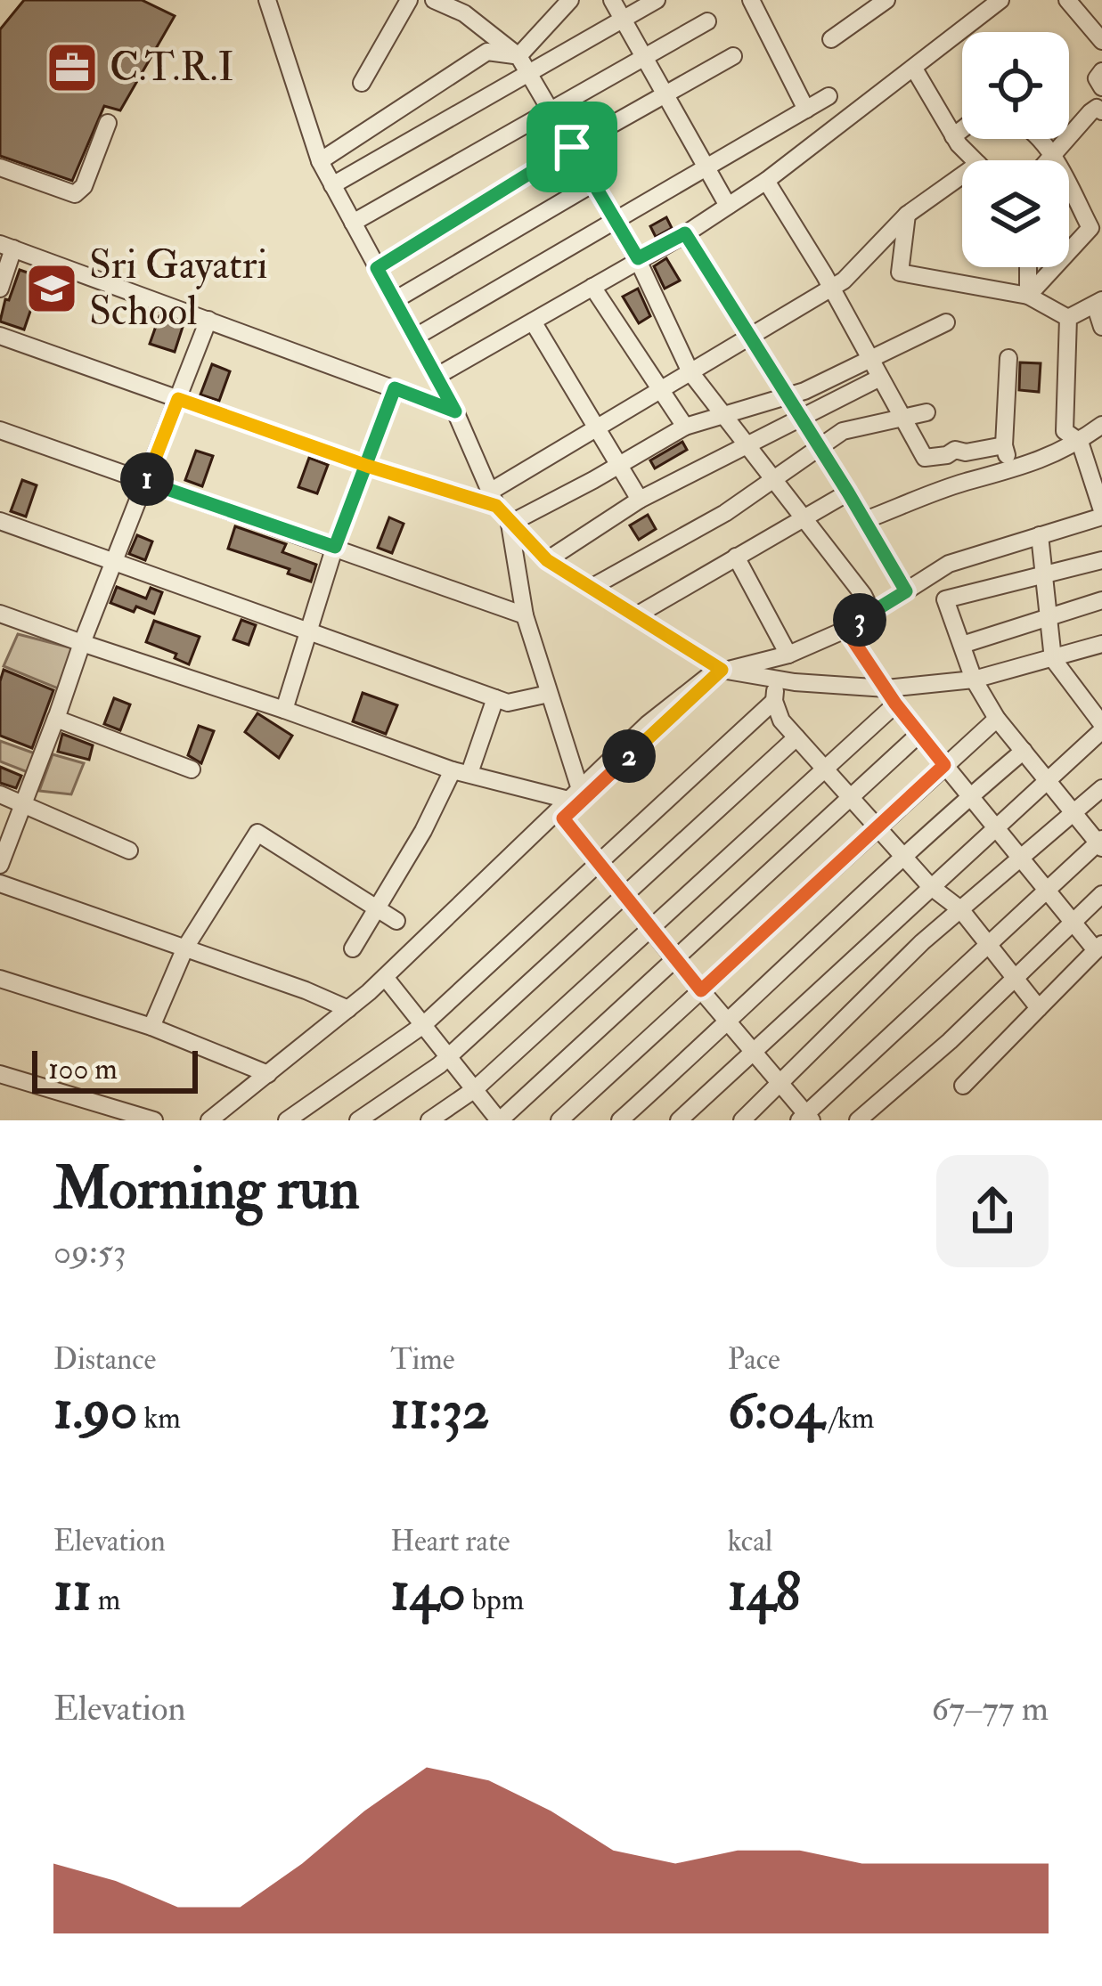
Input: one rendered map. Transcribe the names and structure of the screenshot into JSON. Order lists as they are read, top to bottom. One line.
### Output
{"places":{"office":["C.T.R.I"],"school or university":["Sri Gayatri School"]},"scale_bar":"100 m","page":{"pins":["1","3","2"],"scale":"100 m","heading":["Morning run","09:53"],"stats":[["Distance","1.90 km"],["Time","11:32"],["Pace","6:04 /km"],["Elevation","11 m"],["Heart rate","140 bpm"],["kcal","148"]],"chart":["Elevation","67–77 m"]}}
